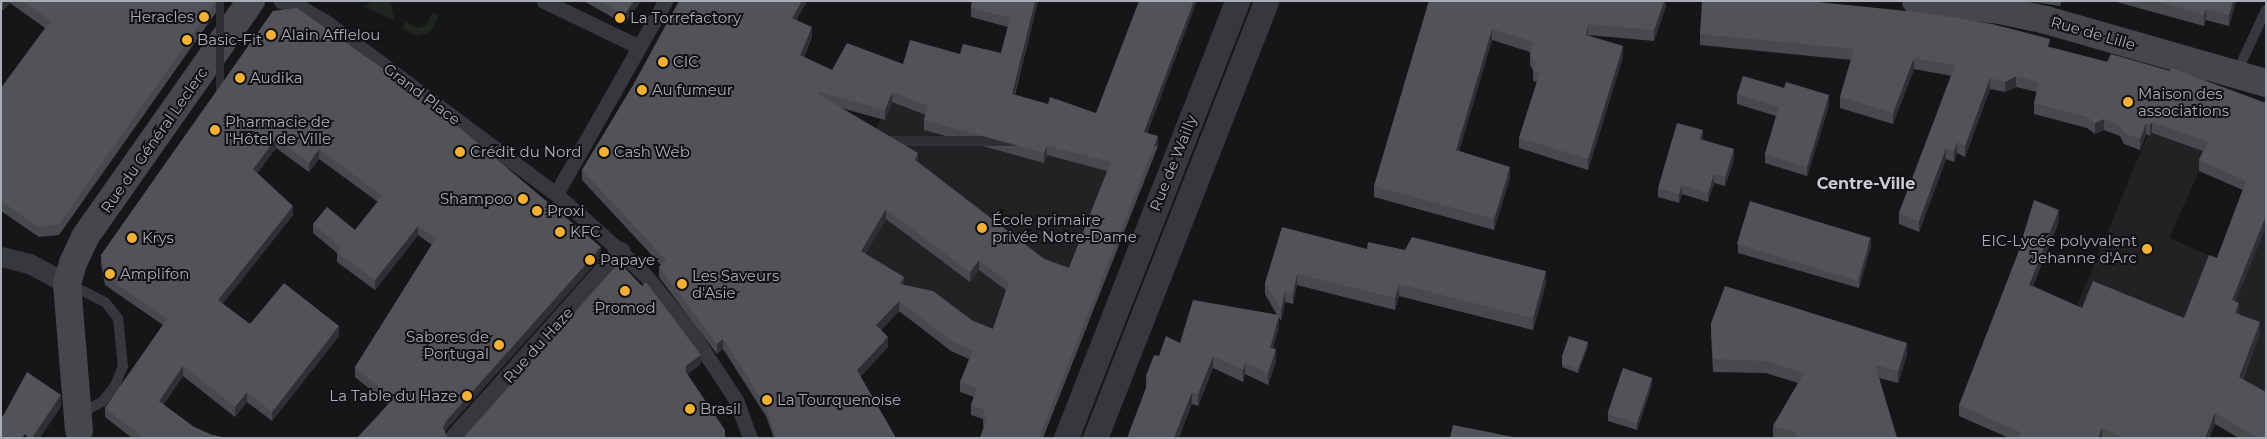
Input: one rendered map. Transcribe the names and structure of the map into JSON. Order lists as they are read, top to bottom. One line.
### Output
{"streets":{"main road":["Rue de Lille","Rue du Général Leclerc"],"street":["Grand Place","Rue de Wailly","Rue du Haze"]},"crossings":[["Grand Place","Rue du Haze"]],"districts":["Centre-Ville"],"places":["Heracles","La Torrefactory","Alain Afflelou","Basic-Fit","CIC","Audika","Au fumeur","Maison des associations","Pharmacie de l'Hôtel de Ville","Crédit du Nord","Cash Web","Shampoo","Proxi","École primaire privée Notre-Dame","KFC","Krys","EIC-Lycée polyvalent Jehanne d'Arc","Papaye","Amplifon","Les Saveurs d'Asie","Promod","Sabores de Portugal","La Table du Haze","La Tourquenoise","Brasil"]}
